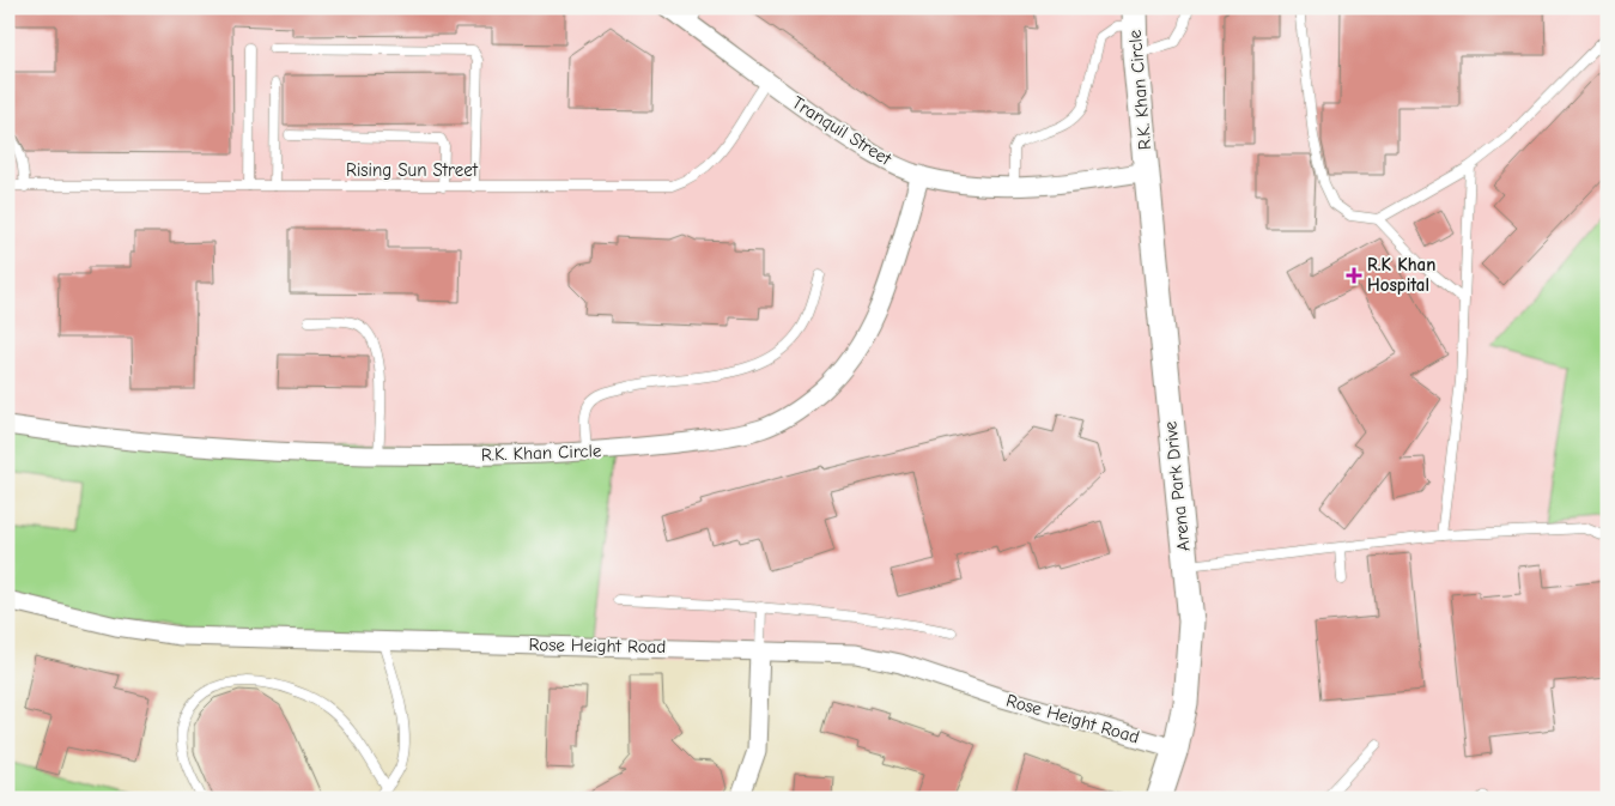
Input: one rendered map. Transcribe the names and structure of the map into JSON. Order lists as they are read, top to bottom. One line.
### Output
{"streets":{"street":["R.K. Khan Circle","Tranquil Street","Arena Park Drive","Rose Height Road"],"lane":["Rising Sun Street"]},"crossings":[["R.K. Khan Circle","Tranquil Street"],["R.K. Khan Circle","Arena Park Drive"],["Tranquil Street","Rising Sun Street"],["Tranquil Street","Arena Park Drive"],["Arena Park Drive","Rose Height Road"]],"places":{"health":["R.K Khan Hospital"]}}
